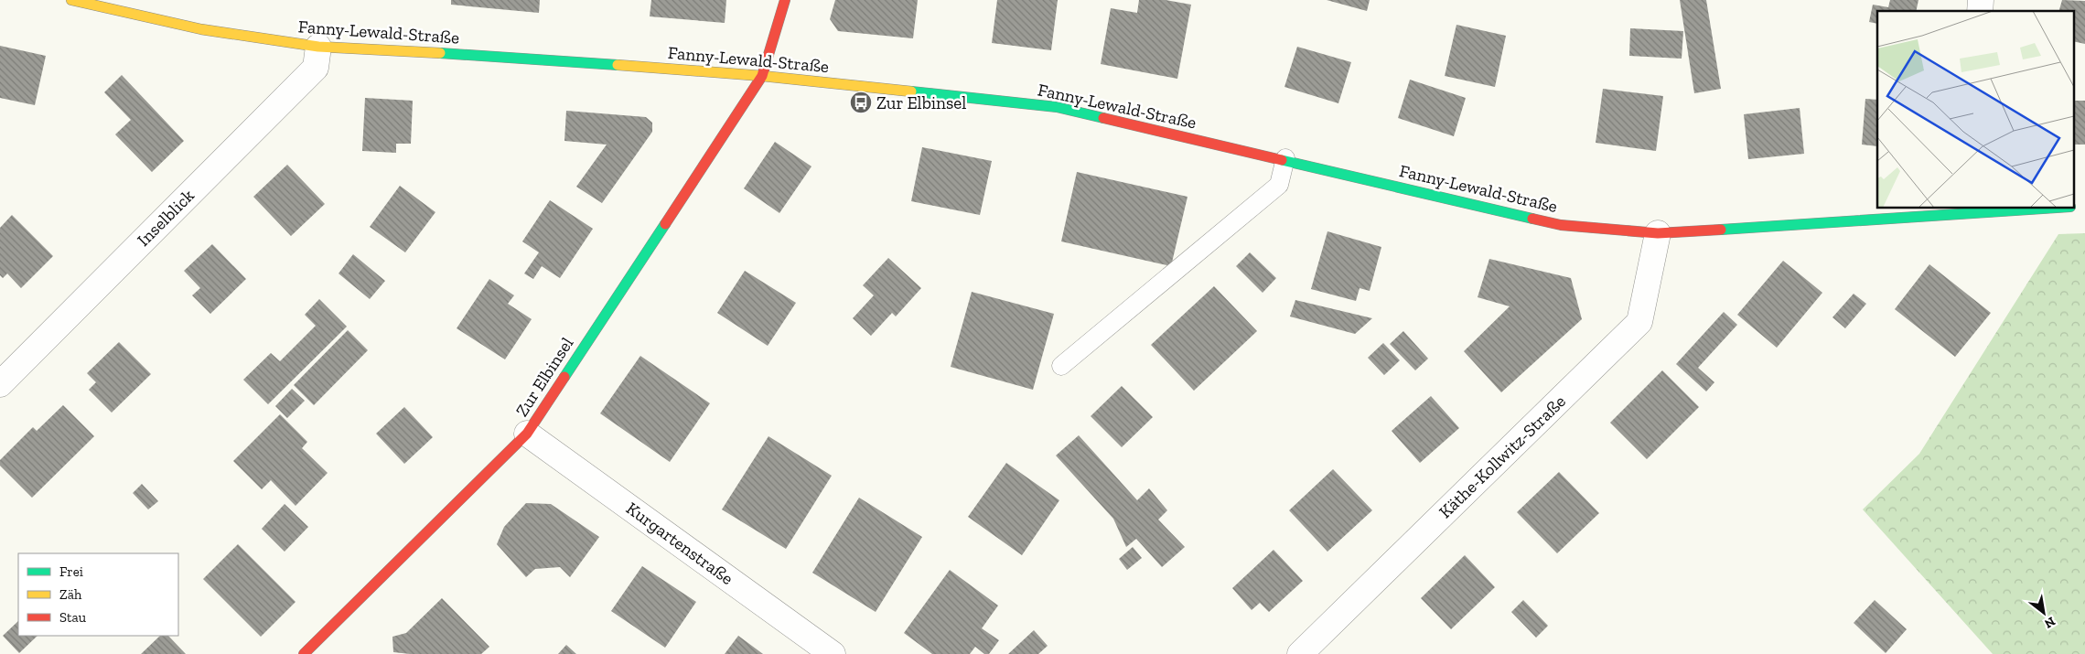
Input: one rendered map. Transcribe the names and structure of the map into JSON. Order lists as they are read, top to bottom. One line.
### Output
{"streets":{"street":["Fanny-Lewald-Straße","Inselblick","Zur Elbinsel","Käthe-Kollwitz-Straße","Kurgartenstraße"]},"crossings":[["Fanny-Lewald-Straße","Inselblick"],["Fanny-Lewald-Straße","Zur Elbinsel"],["Fanny-Lewald-Straße","Käthe-Kollwitz-Straße"],["Zur Elbinsel","Kurgartenstraße"]],"places":{"bus stop":["Zur Elbinsel"]},"legend":["Frei","Zäh","Stau"],"north":"bottom right"}
